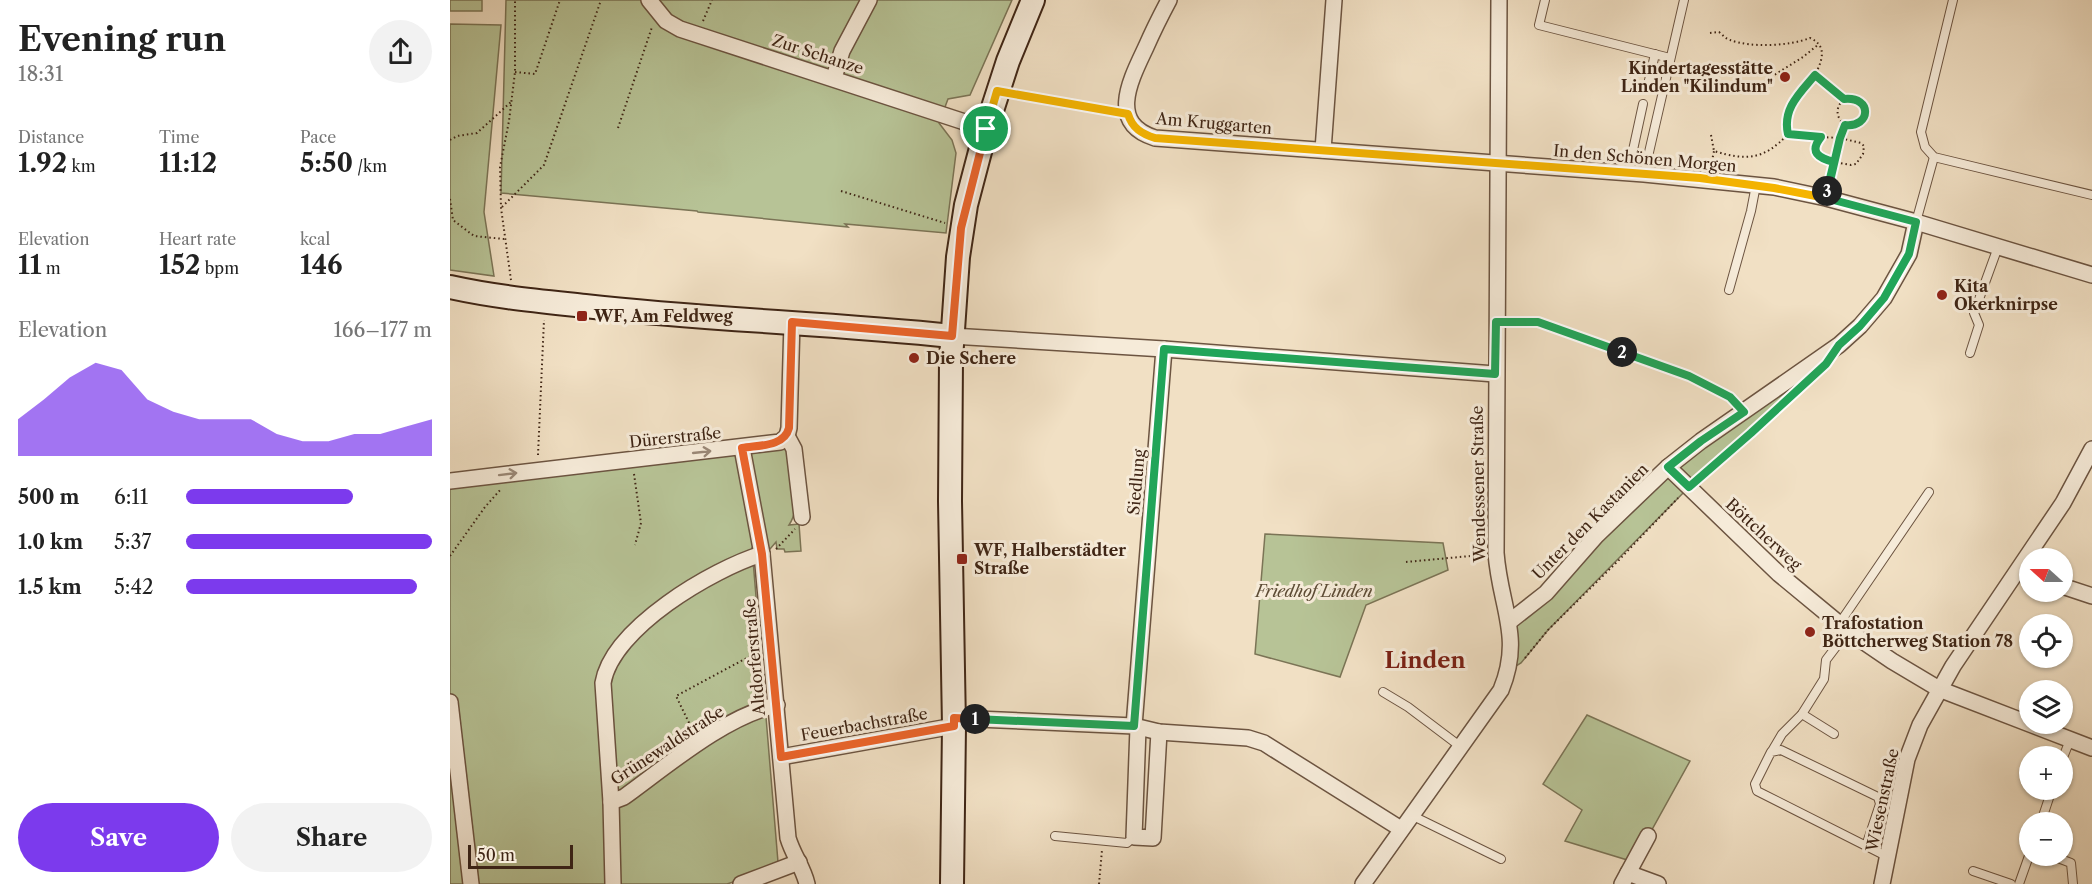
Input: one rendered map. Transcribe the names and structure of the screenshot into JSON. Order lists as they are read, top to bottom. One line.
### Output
{"streets":{"street":["Zur Schanze","Am Kruggarten","In den Schönen Morgen","Dürerstraße","Siedlung","Wendessener Straße","Unter den Kastanien","Böttcherweg","Altdorferstraße","Feuerbachstraße","Grünewaldstraße","Wiesenstraße"]},"crossings":[["Am Kruggarten","In den Schönen Morgen"],["Am Kruggarten","Wendessener Straße"],["In den Schönen Morgen","Wendessener Straße"],["In den Schönen Morgen","Unter den Kastanien"],["Dürerstraße","Altdorferstraße"],["Wendessener Straße","Unter den Kastanien"],["Unter den Kastanien","Böttcherweg"],["Böttcherweg","Wiesenstraße"],["Altdorferstraße","Feuerbachstraße"],["Altdorferstraße","Grünewaldstraße"]],"one_way":["Dürerstraße"],"districts":["Linden"],"parks":["Friedhof Linden"],"places":{"other":["Kindertagesstätte Linden \"Kilindum\"","Kita Okerknirpse","Die Schere","Trafostation Böttcherweg Station 78"],"transit":["WF, Am Feldweg","WF, Halberstädter Straße"]},"scale_bar":"50 m","north":"left","page":{"heading":["Evening run","18:31"],"stats":[["Distance","1.92 km"],["Time","11:12"],["Pace","5:50 /km"],["Elevation","11 m"],["Heart rate","152 bpm"],["kcal","146"]],"pins":["3","2","1"],"chart":["Elevation","166–177 m"],"list":[{"name":"500 m","note":"6:11"},{"name":"1.0 km","note":"5:37"},{"name":"1.5 km","note":"5:42"}],"map_buttons":["+","−"],"buttons":["Save","Share"],"scale":"50 m"}}
